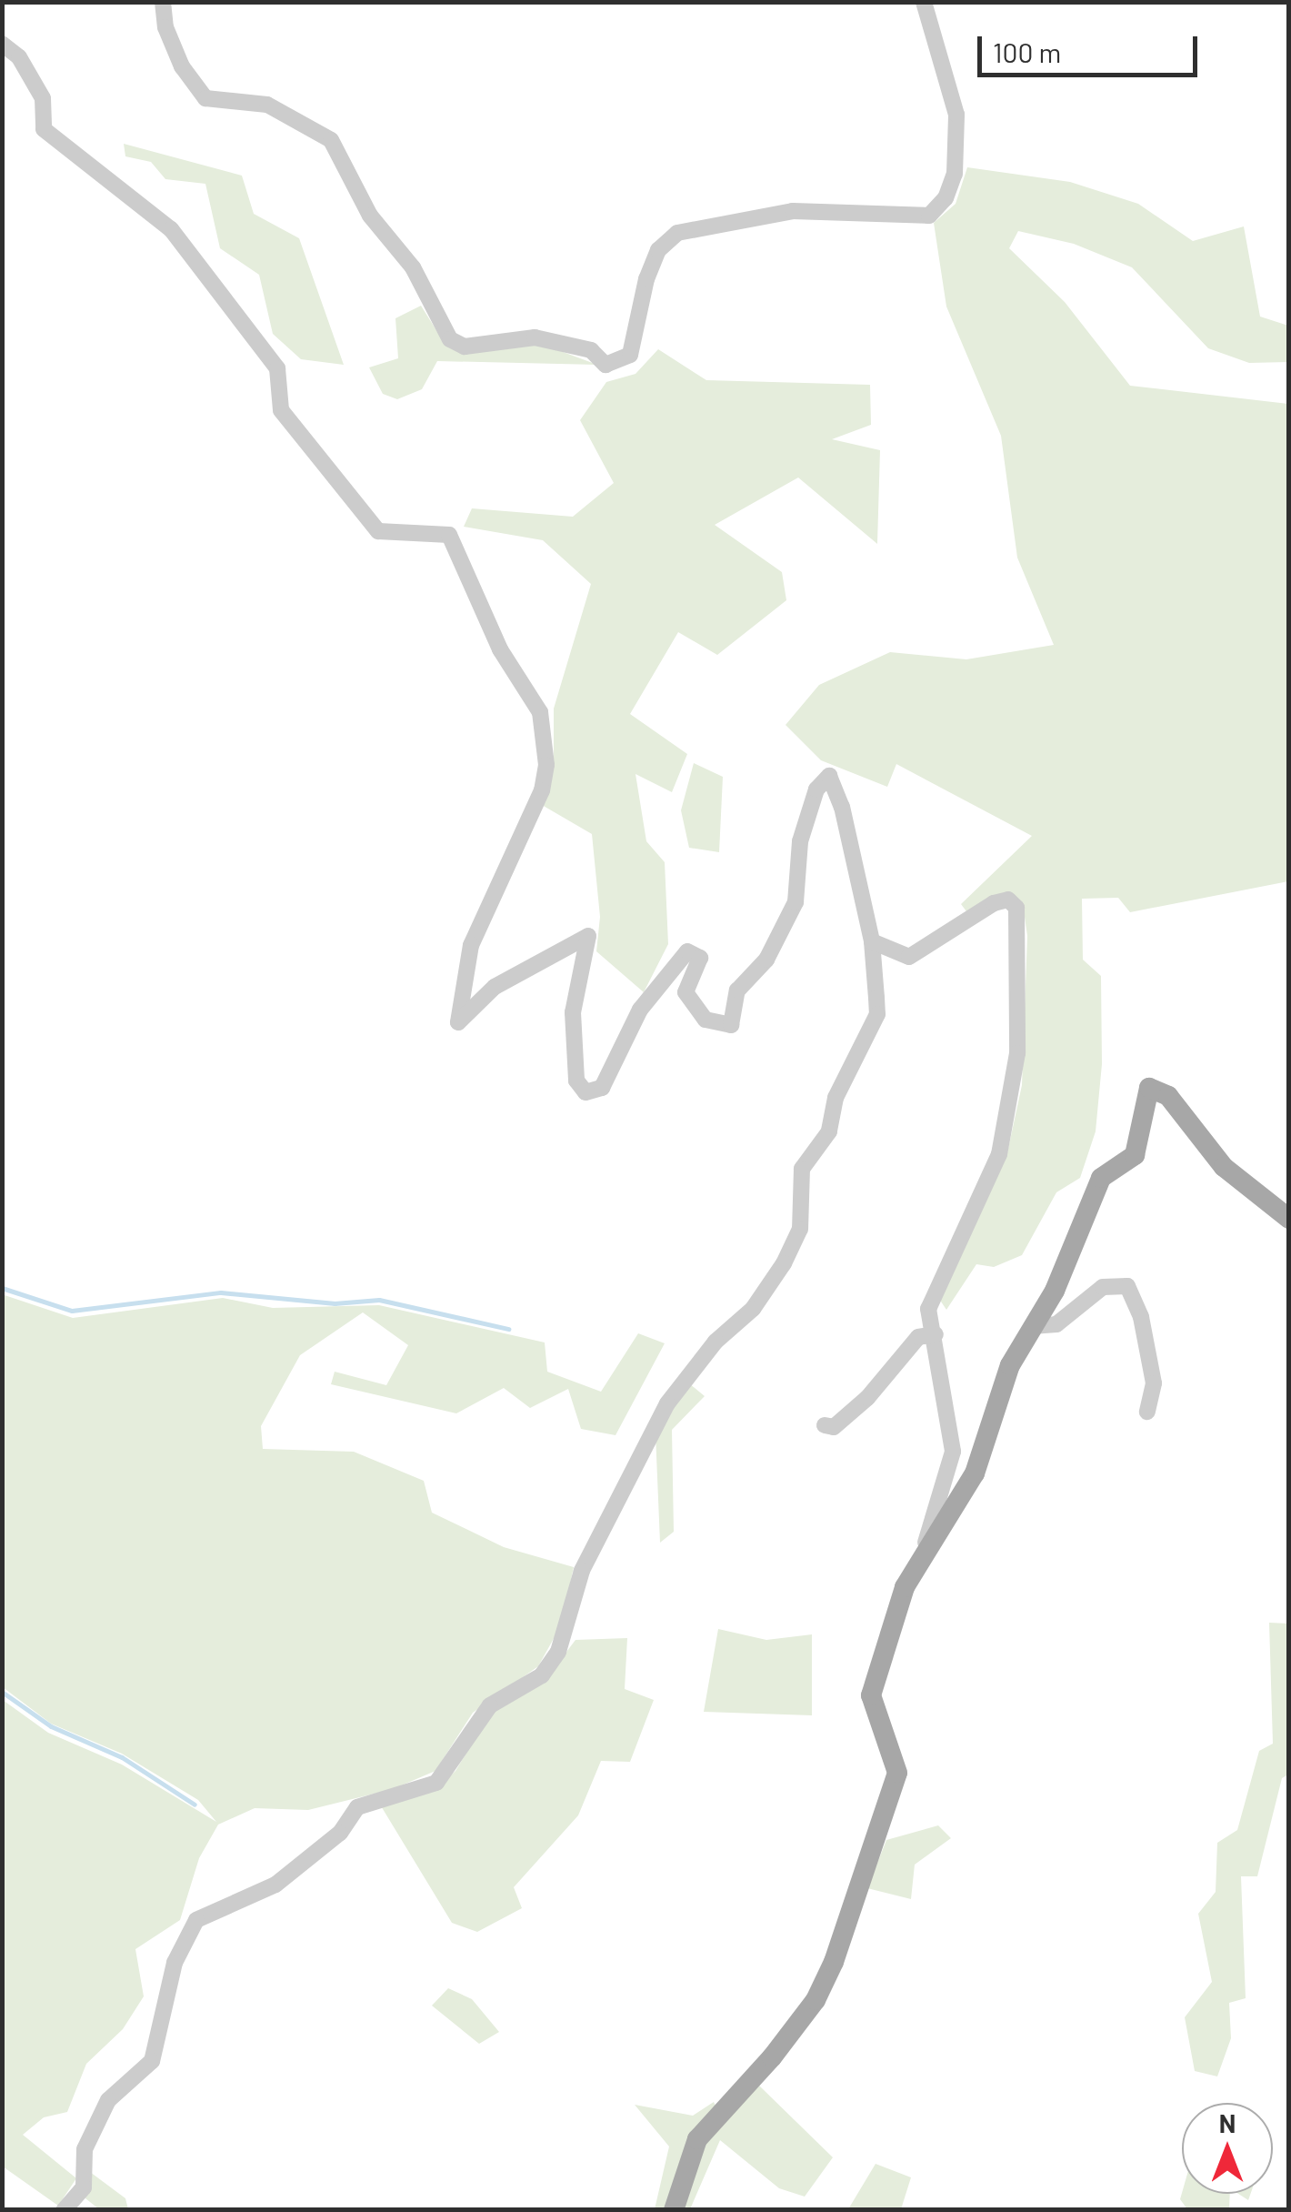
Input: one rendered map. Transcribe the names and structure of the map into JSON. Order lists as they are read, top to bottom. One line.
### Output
{"scale_bar":"100 m","north":"top"}
